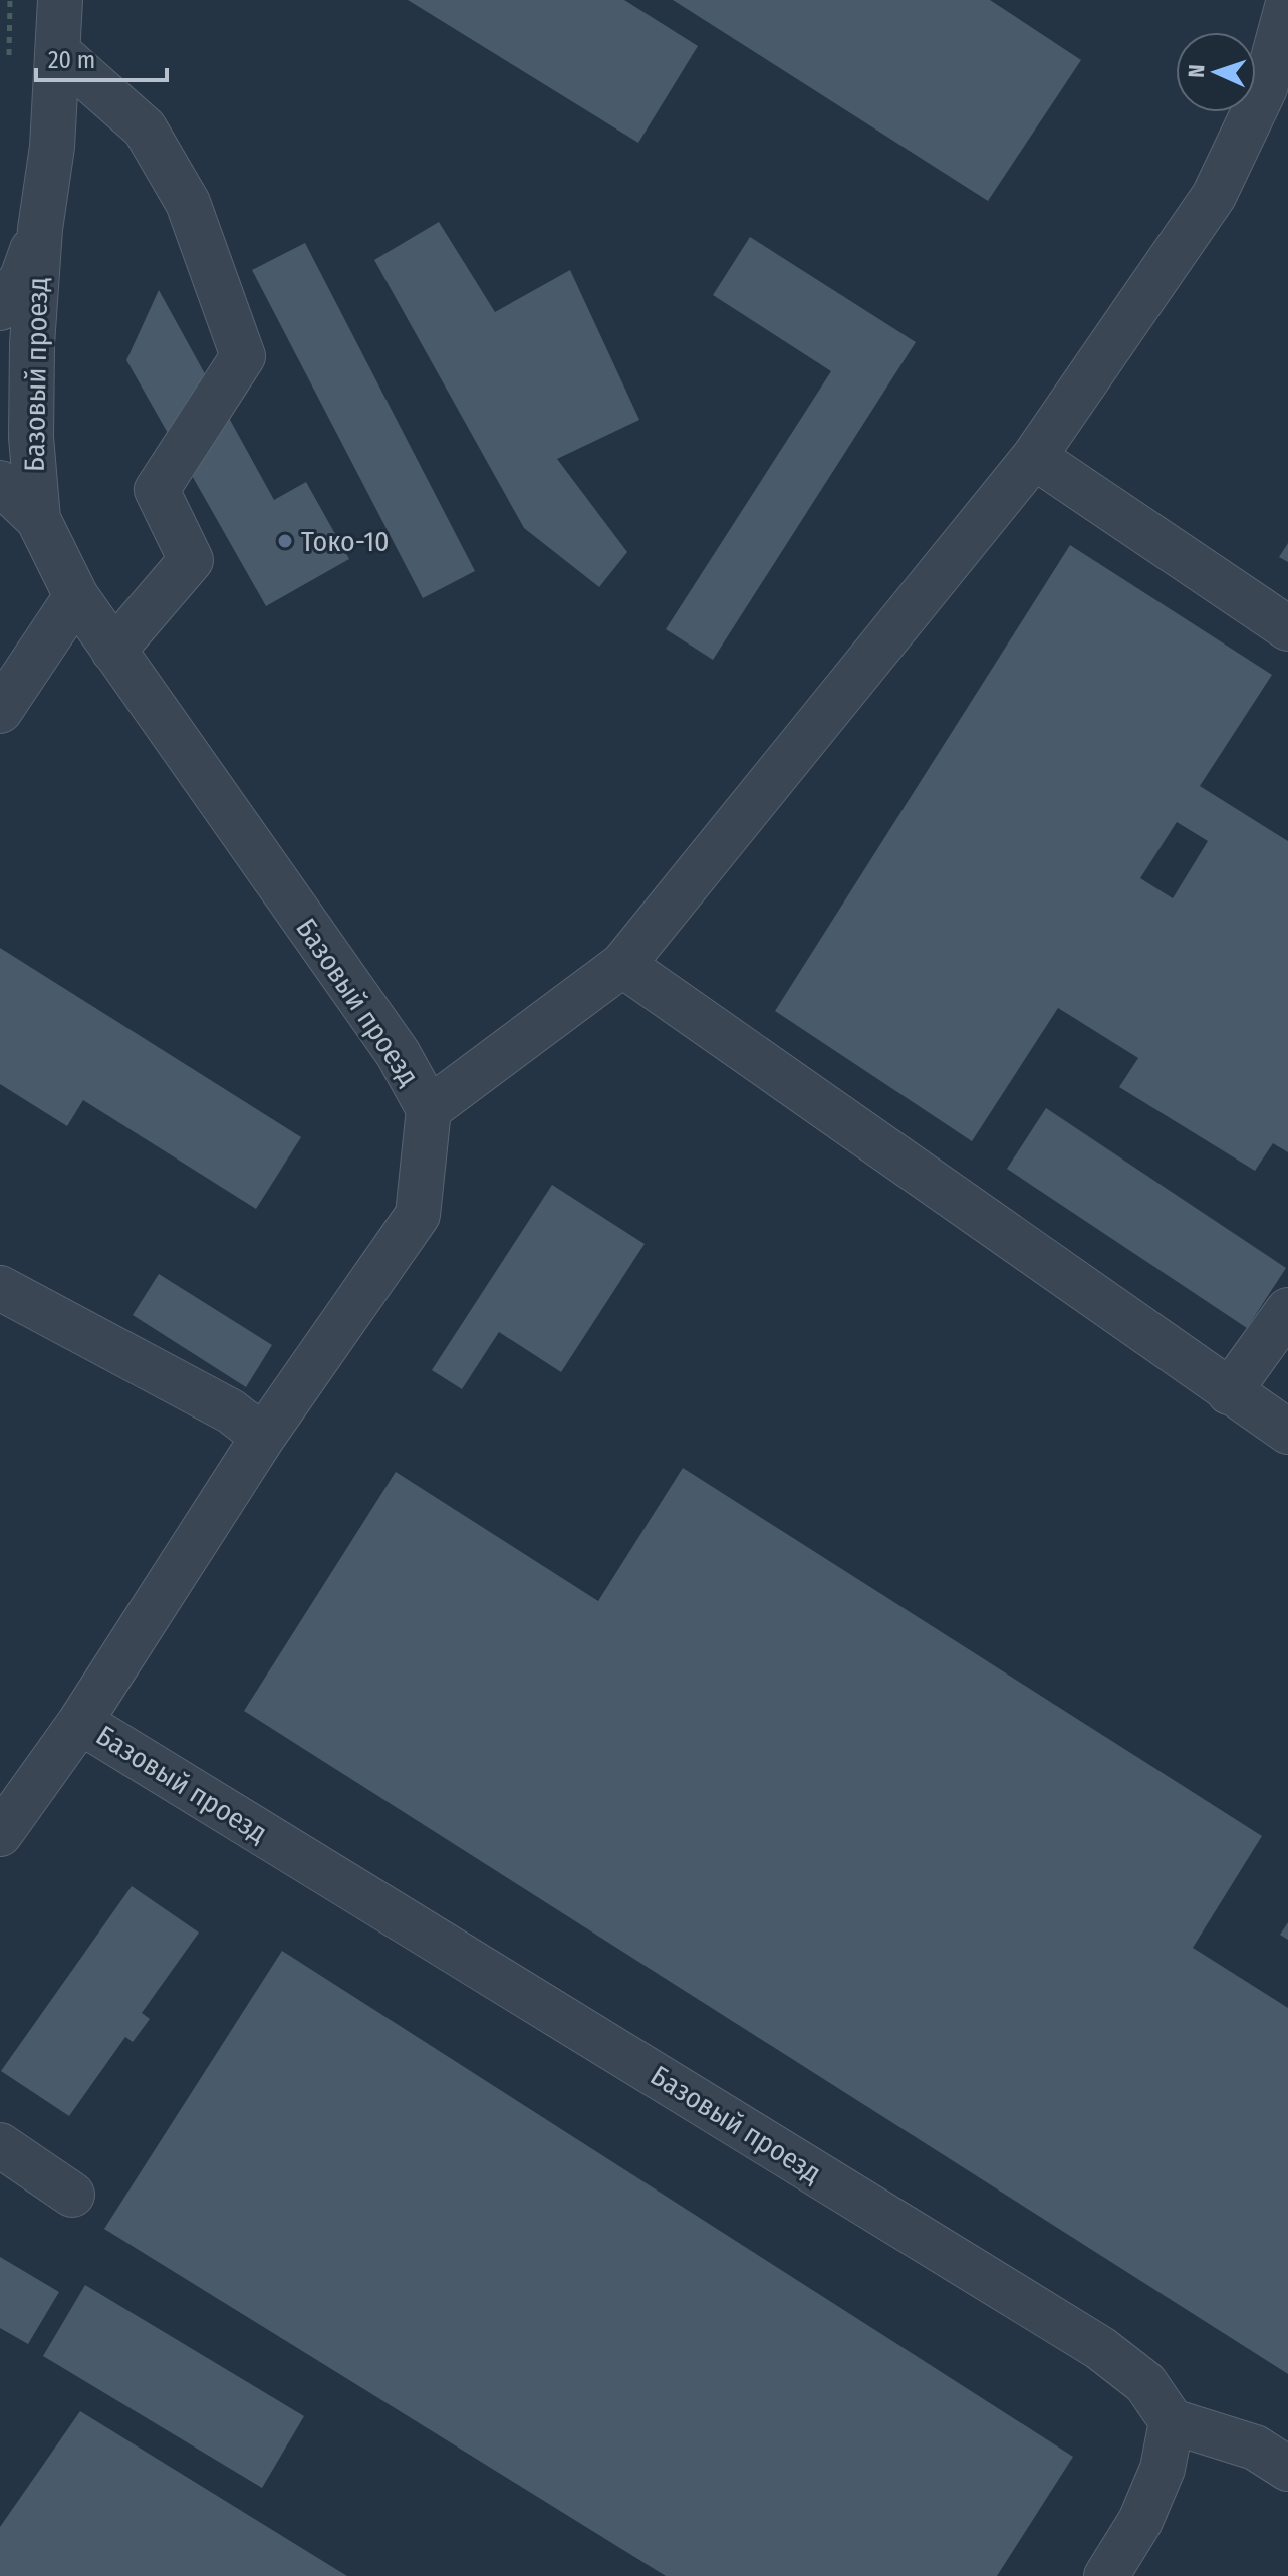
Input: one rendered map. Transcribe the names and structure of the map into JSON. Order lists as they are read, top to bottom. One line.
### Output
{"streets":{"street":["Базовый проезд"]},"places":["Токо-10"],"scale_bar":"20 m","north":"left"}
